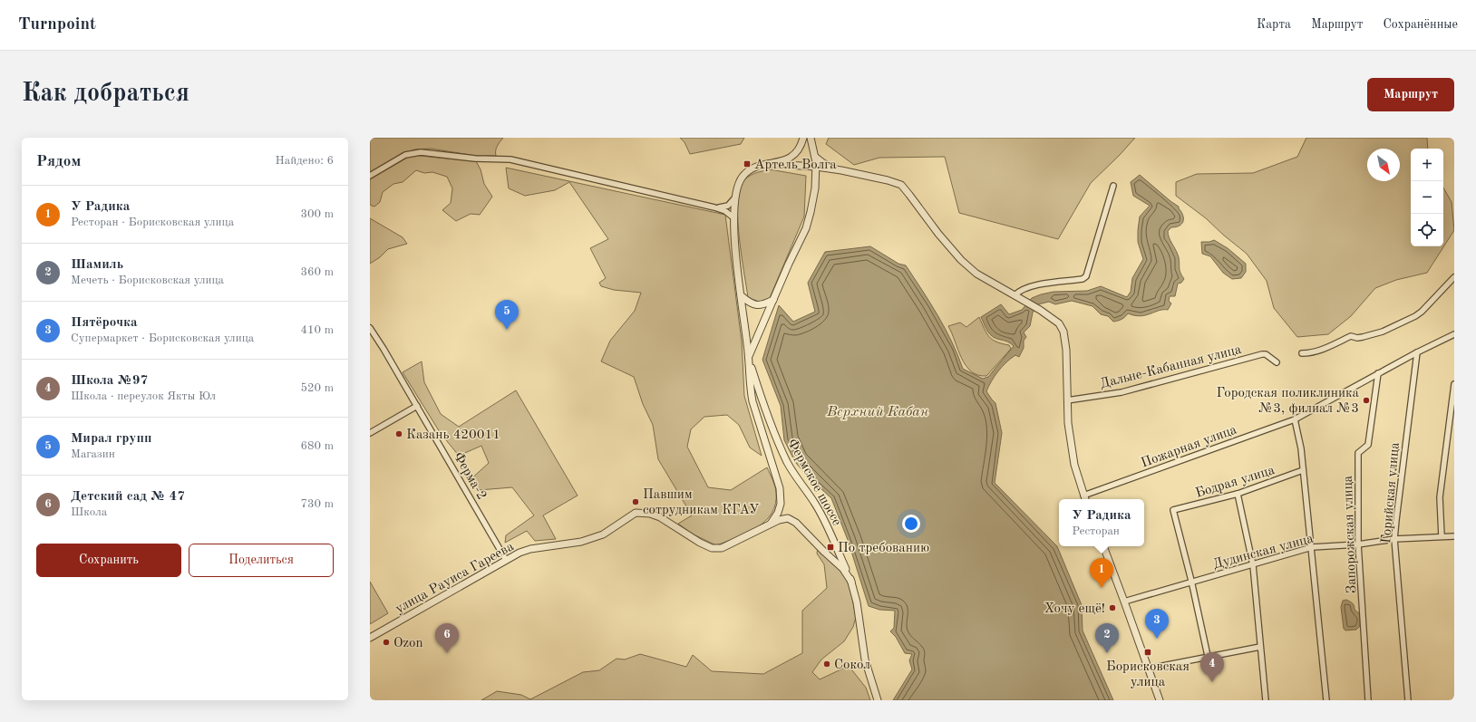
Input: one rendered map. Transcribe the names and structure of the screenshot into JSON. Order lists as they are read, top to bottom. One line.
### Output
{"streets":{"street":["Дальне-Кабанная улица","Пожарная улица","Ферма-2","Бодрая улица","Фермское шоссе","Горийская улица","Запорожская улица","Дудинская улица","улица Рауиса Гареева"]},"crossings":[["Пожарная улица","Горийская улица"],["Пожарная улица","Запорожская улица"],["Ферма-2","улица Рауиса Гареева"],["Бодрая улица","Дудинская улица"],["Фермское шоссе","улица Рауиса Гареева"],["Горийская улица","Дудинская улица"],["Запорожская улица","Дудинская улица"]],"water":["Верхний Кабан"],"places":{"transit":["Артель Волга","По требованию","Борисковская улица"],"other":["Городская поликлиника №3, филиал №3","Казань 420011","Павшим сотрудникам КГАУ","Хочу ещё!","Ozon","Сокол"]},"north":"bottom right","page":{"header":"Turnpoint","nav":["Карта","Маршрут","Сохранённые"],"buttons":["Маршрут",["Сохранить","Поделиться"]],"title":"Как добраться","heading":["Рядом","Найдено: 6"],"map_buttons":["+","−"],"list":[{"mark":"1","name":"У Радика","note":"Ресторан · Борисковская улица","value":"300 m"},{"mark":"2","name":"Шамиль","note":"Мечеть · Борисковская улица","value":"360 m"},{"mark":"3","name":"Пятёрочка","note":"Супермаркет · Борисковская улица","value":"410 m"},{"mark":"4","name":"Школа №97","note":"Школа · переулок Якты Юл","value":"520 m"},{"mark":"5","name":"Мирал групп","note":"Магазин","value":"680 m"},{"mark":"6","name":"Детский сад № 47","note":"Школа","value":"730 m"}],"pins":["5","1","3","2","6","4"],"popup":["У Радика","Ресторан"]}}
